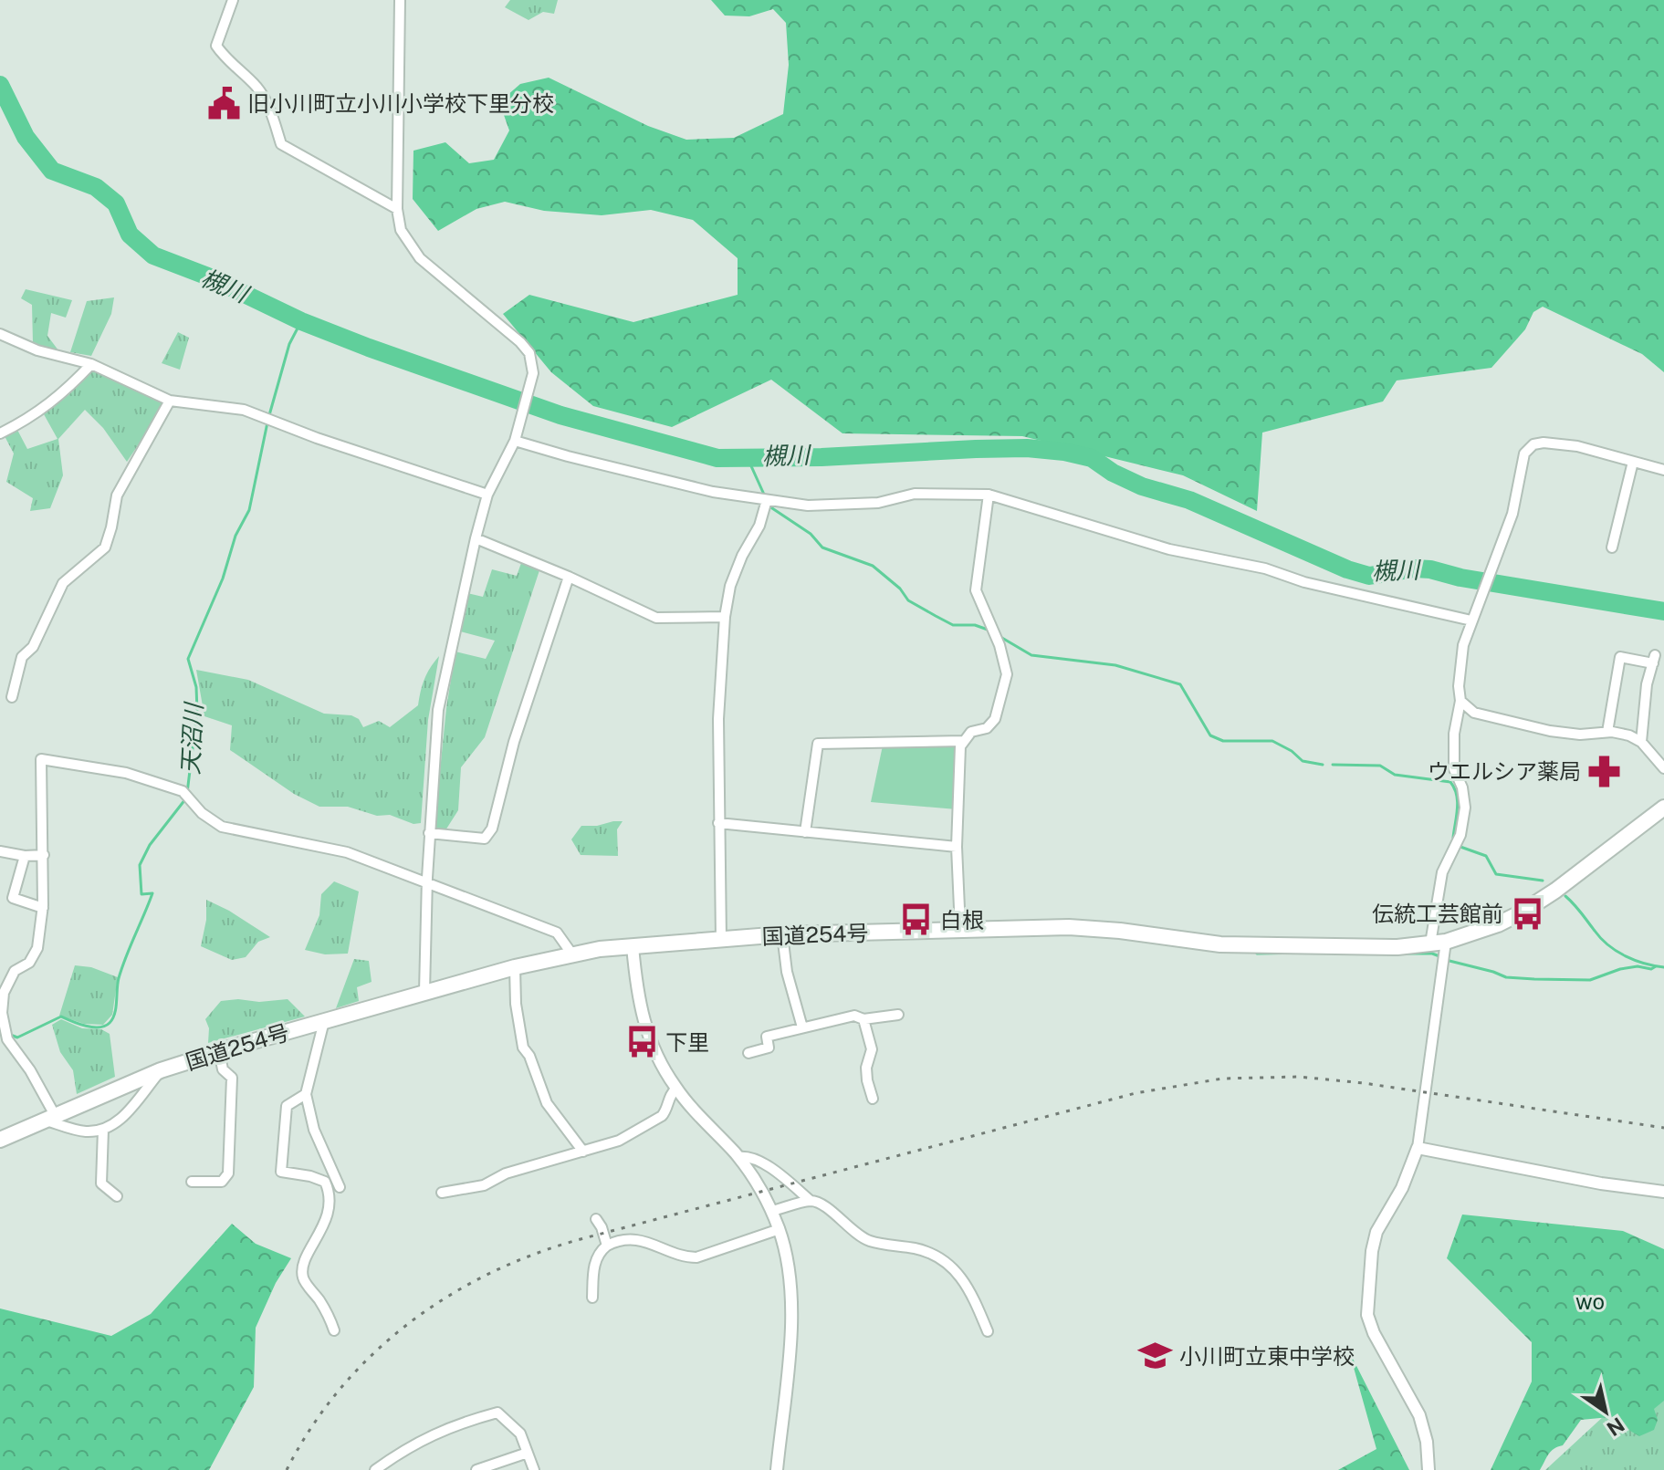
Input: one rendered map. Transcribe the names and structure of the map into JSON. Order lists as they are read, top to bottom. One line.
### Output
{"streets":{"highway":["国道254号"]},"water":["槻川","天沼川"],"parks":["wo"],"places":{"public building":["旧小川町立小川小学校下里分校"],"pharmacy":["ウエルシア薬局"],"bus stop":["伝統工芸館前","白根","下里"],"school or university":["小川町立東中学校"]},"north":"bottom right"}
